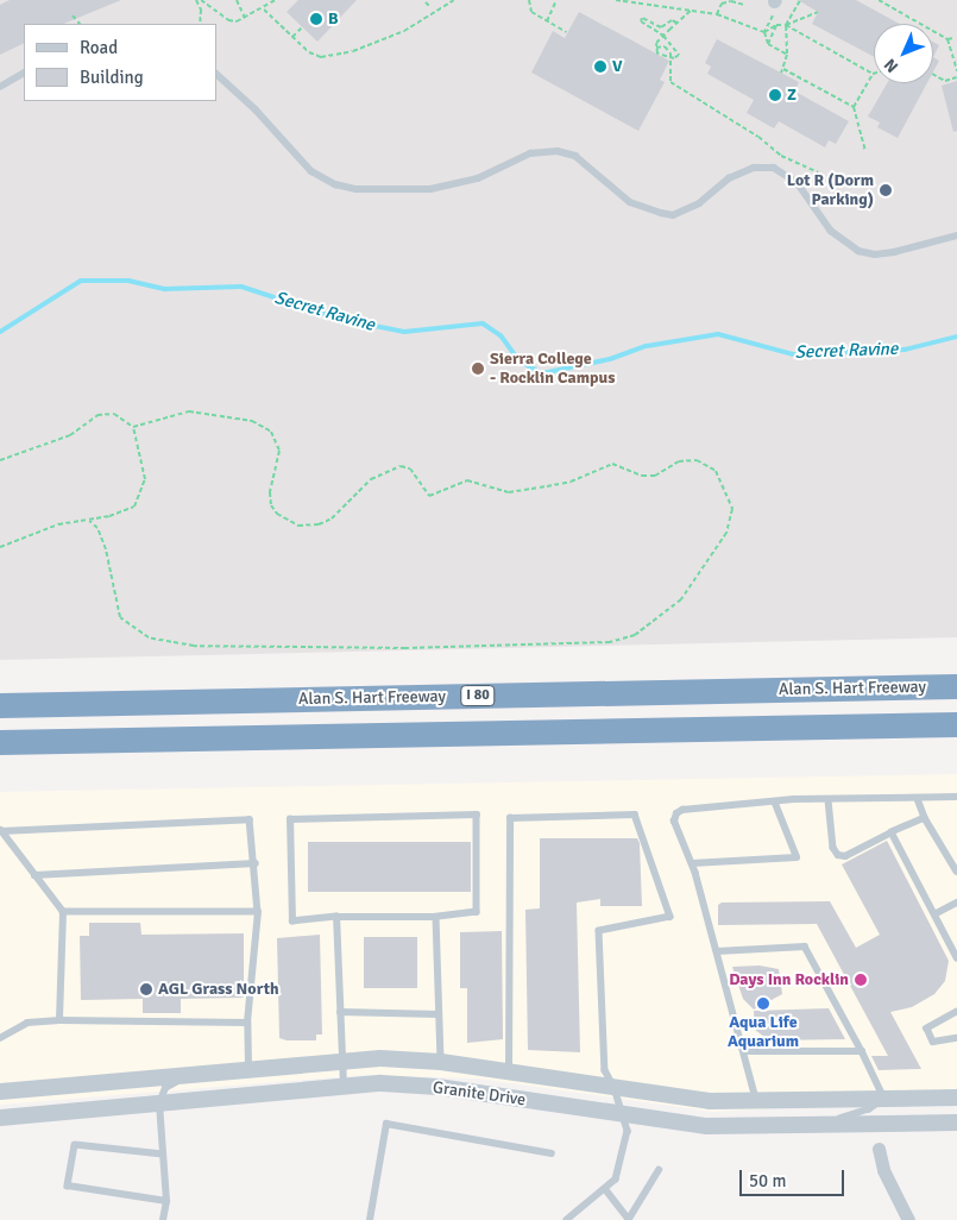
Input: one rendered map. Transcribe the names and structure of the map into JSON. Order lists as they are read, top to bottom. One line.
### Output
{"streets":{"highway":["Alan S. Hart Freeway","I 80"],"street":["Granite Drive"]},"water":["Secret Ravine"],"places":["B","V","Z","Lot R (Dorm Parking)","Sierra College - Rocklin Campus","Days Inn Rocklin","AGL Grass North","Aqua Life Aquarium"],"legend":["Road","Building"],"scale_bar":"50 m","north":"bottom left"}
